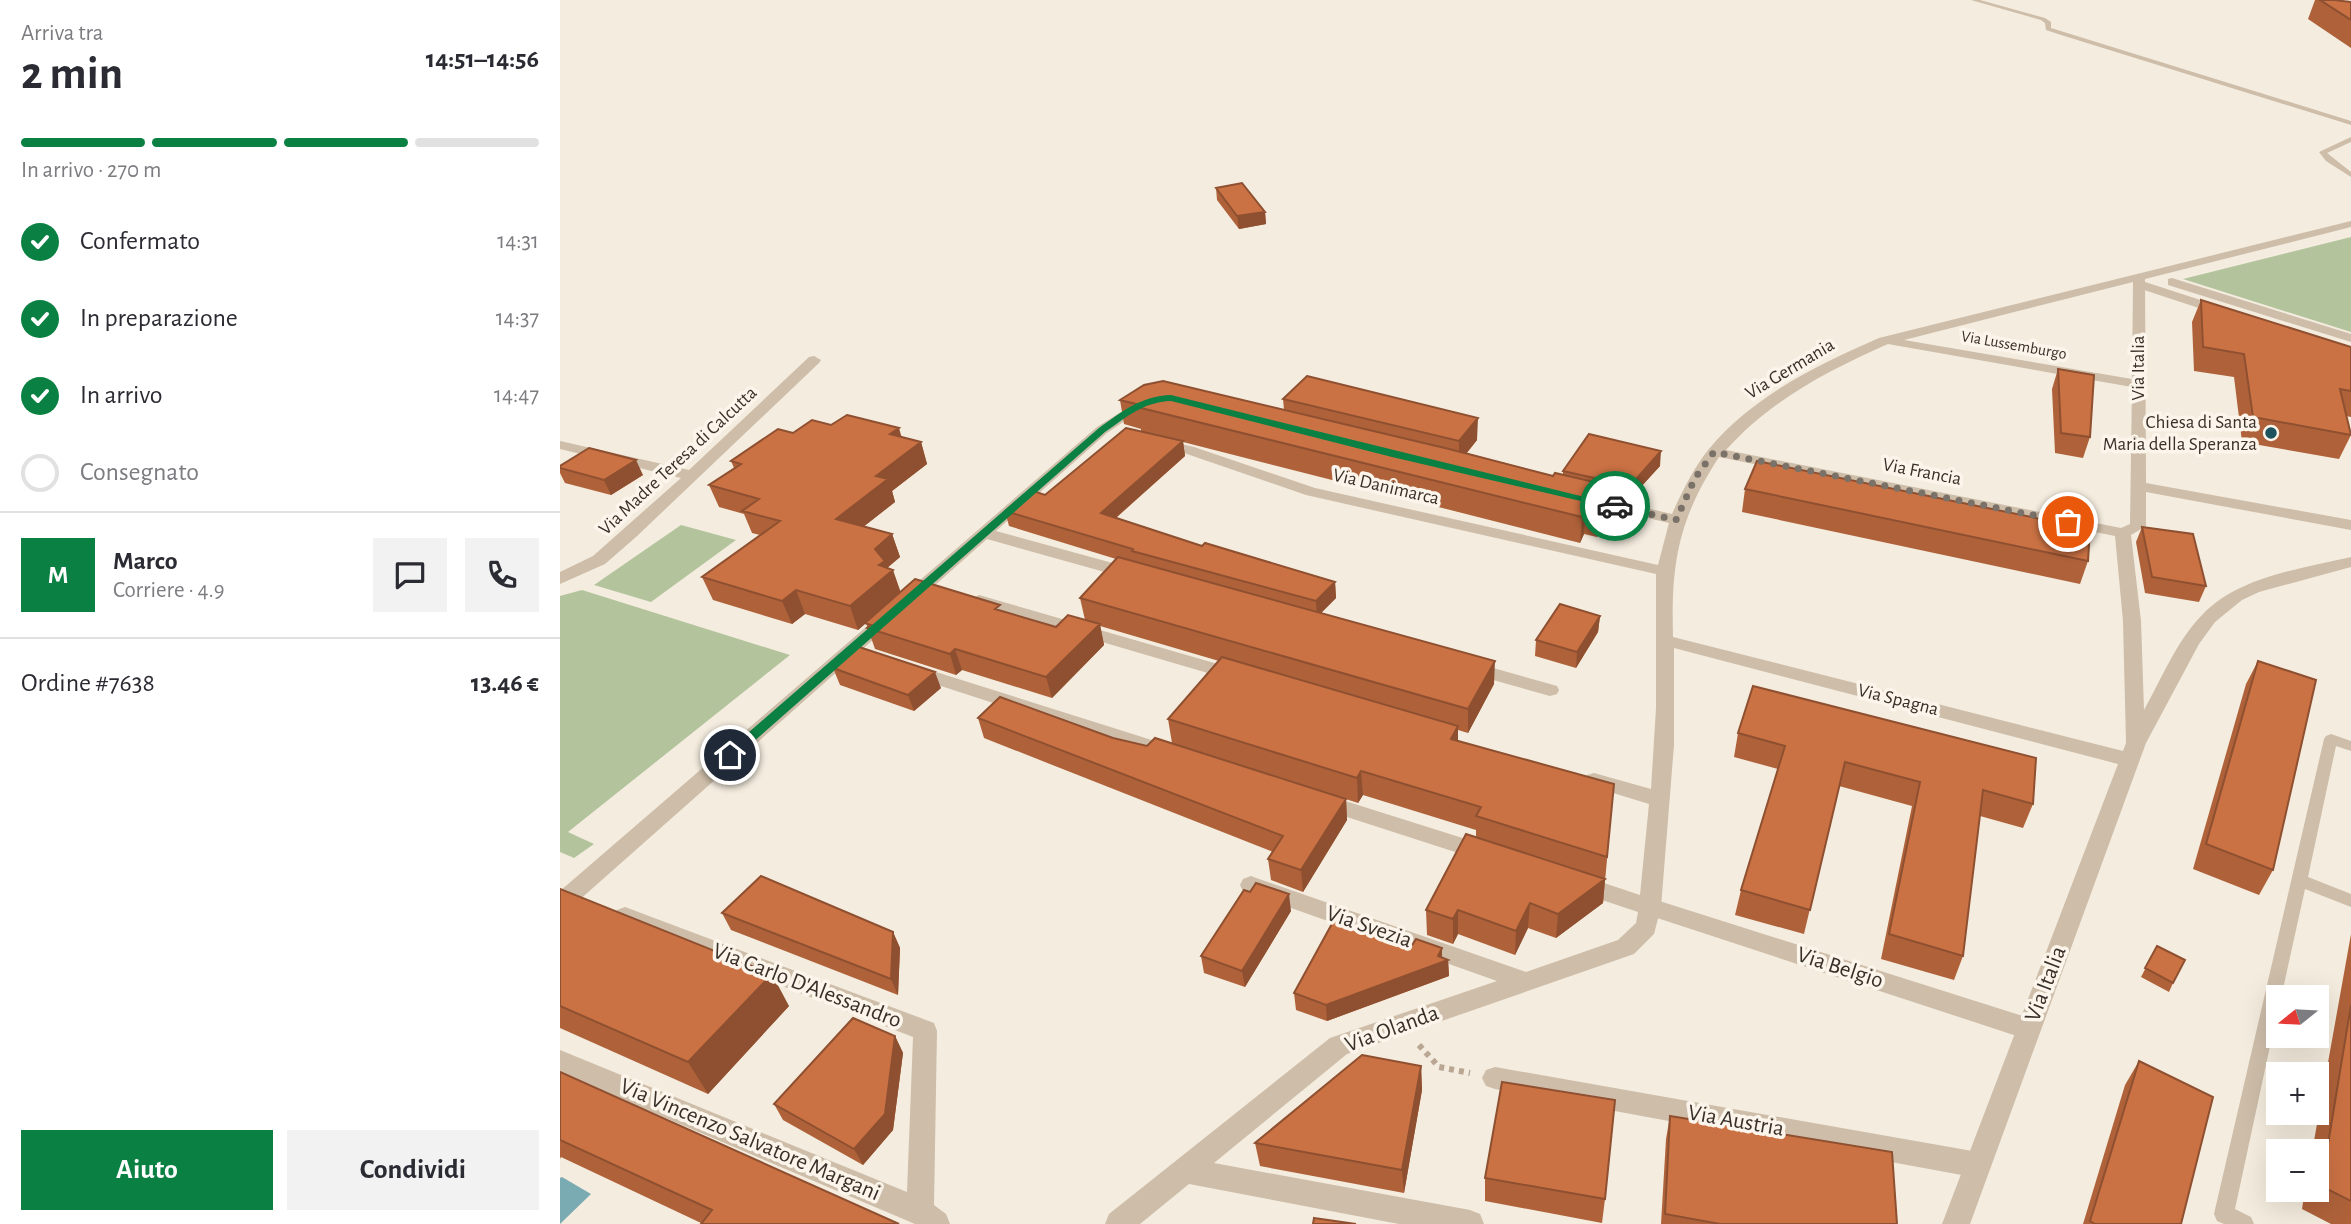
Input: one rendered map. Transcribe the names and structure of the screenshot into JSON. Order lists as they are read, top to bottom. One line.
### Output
{"streets":{"street":["Via Lussemburgo","Via Italia","Via Germania","Via Madre Teresa di Calcutta","Via Francia","Via Danimarca","Via Spagna","Via Svezia","Via Belgio","Via Carlo D'Alessandro","Via Olanda","Via Austria","Via Vincenzo Salvatore Margani"]},"crossings":[["Via Lussemburgo","Via Italia"],["Via Lussemburgo","Via Germania"],["Via Italia","Via Germania"],["Via Italia","Via Francia"],["Via Italia","Via Spagna"],["Via Italia","Via Belgio"],["Via Italia","Via Austria"],["Via Germania","Via Francia"],["Via Germania","Via Danimarca"],["Via Germania","Via Spagna"],["Via Germania","Via Belgio"],["Via Germania","Via Olanda"],["Via Svezia","Via Olanda"],["Via Belgio","Via Olanda"],["Via Carlo D'Alessandro","Via Vincenzo Salvatore Margani"]],"places":["Chiesa di Santa Maria della Speranza"],"north":"left","page":{"heading":["2 min","Arriva tra","14:51–14:56"],"panel":["Marco","Corriere · 4.9","Ordine #7638","13.46 €"],"bar":"In arrivo · 270 m","list":[["Confermato","14:31"],["In preparazione","14:37"],["In arrivo","14:47"],"Consegnato"],"round":"M","map_buttons":["+","−"],"buttons":["Aiuto","Condividi"]}}
